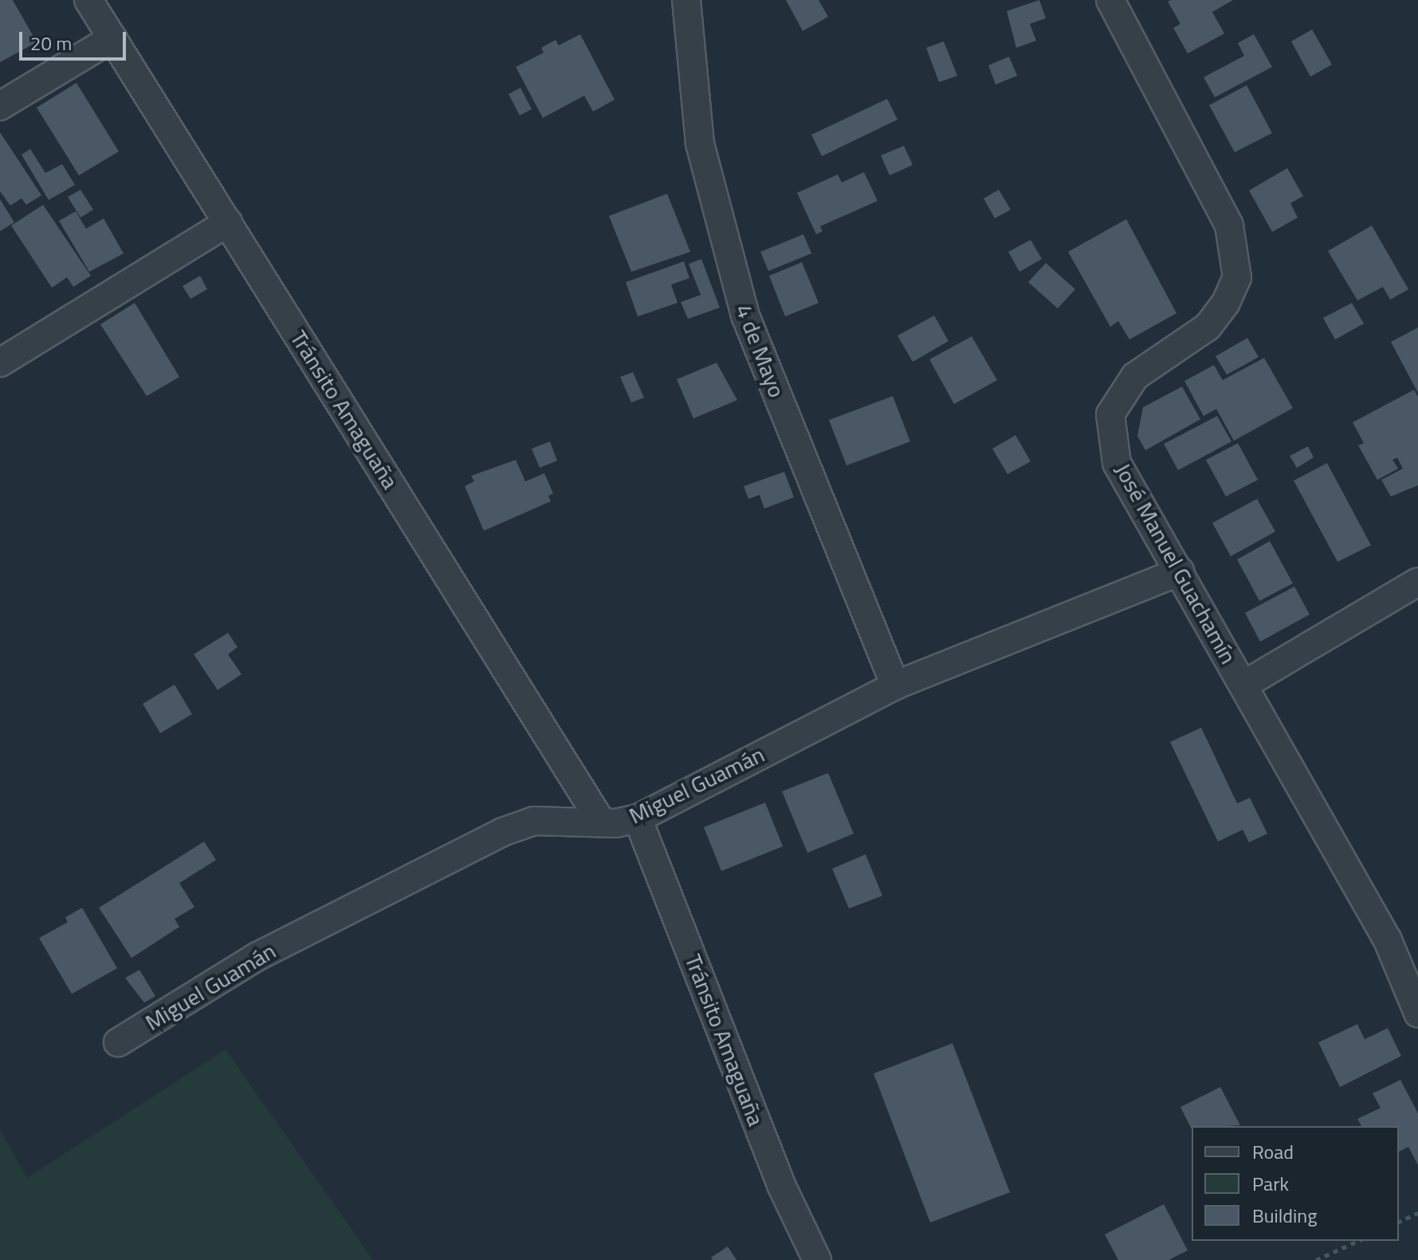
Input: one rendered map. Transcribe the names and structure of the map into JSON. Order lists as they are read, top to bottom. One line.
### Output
{"streets":{"street":["4 de Mayo","Tránsito Amaguaña","José Manuel Guachamín","Miguel Guamán"]},"crossings":[["4 de Mayo","Miguel Guamán"],["Tránsito Amaguaña","Miguel Guamán"],["José Manuel Guachamín","Miguel Guamán"]],"legend":["Road","Park","Building"],"scale_bar":"20 m"}
